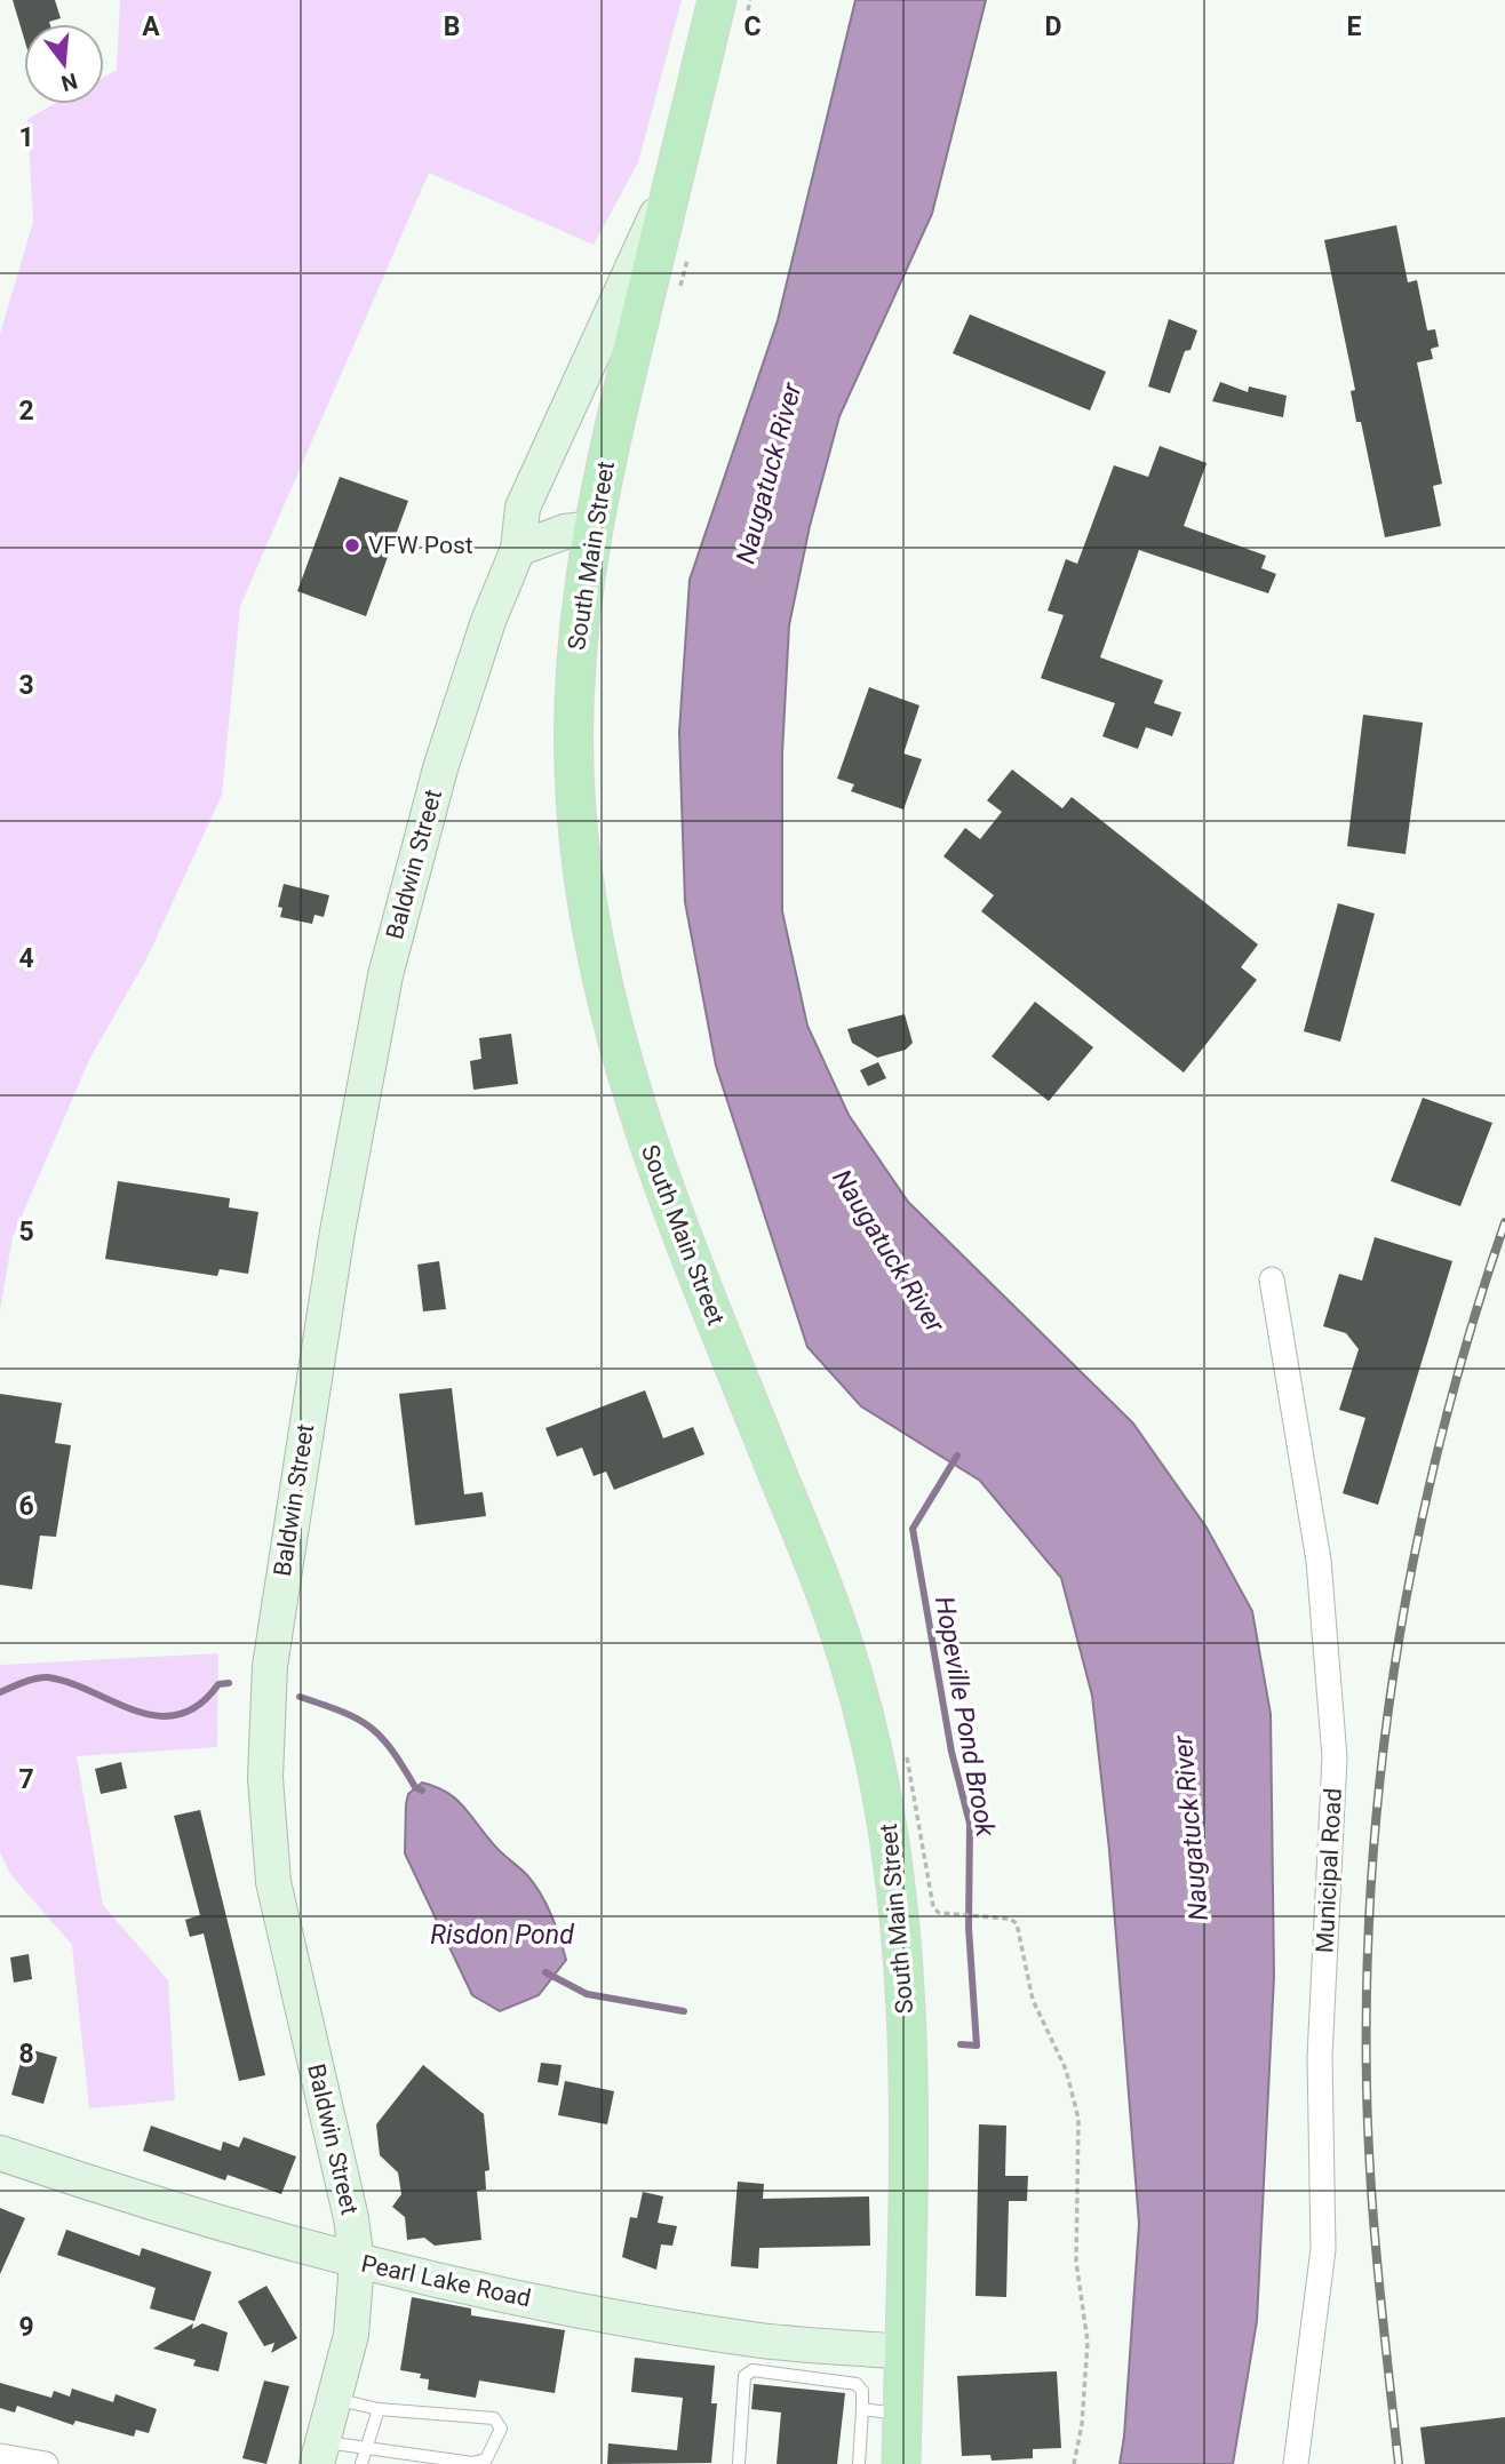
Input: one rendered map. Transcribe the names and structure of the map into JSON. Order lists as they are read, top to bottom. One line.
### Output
{"streets":{"main road":["South Main Street","Baldwin Street","Pearl Lake Road"],"street":["Municipal Road"]},"crossings":[["South Main Street","Baldwin Street"],["South Main Street","Pearl Lake Road"],["Baldwin Street","Pearl Lake Road"]],"water":["Naugatuck River","Hopeville Pond Brook","Risdon Pond"],"places":["VFW Post"],"north":"bottom","grid":{"columns":["A","B","C","D","E"],"rows":["1","2","3","4","5","6","7","8","9"]}}
